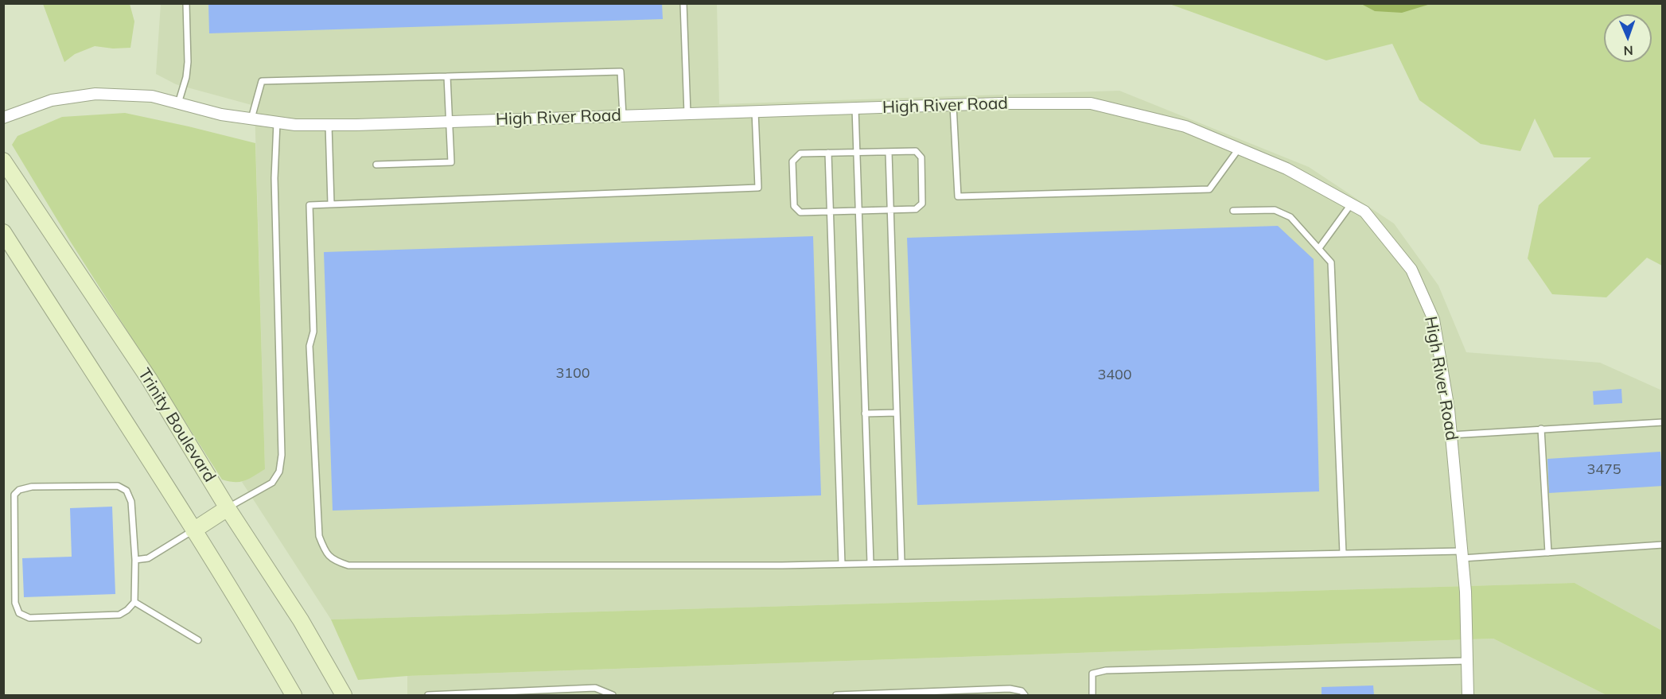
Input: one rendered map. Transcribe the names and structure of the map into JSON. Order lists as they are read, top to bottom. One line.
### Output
{"streets":{"main road":["Trinity Boulevard"],"street":["High River Road"]},"house_numbers":["3100","3400","3475"],"north":"bottom"}
